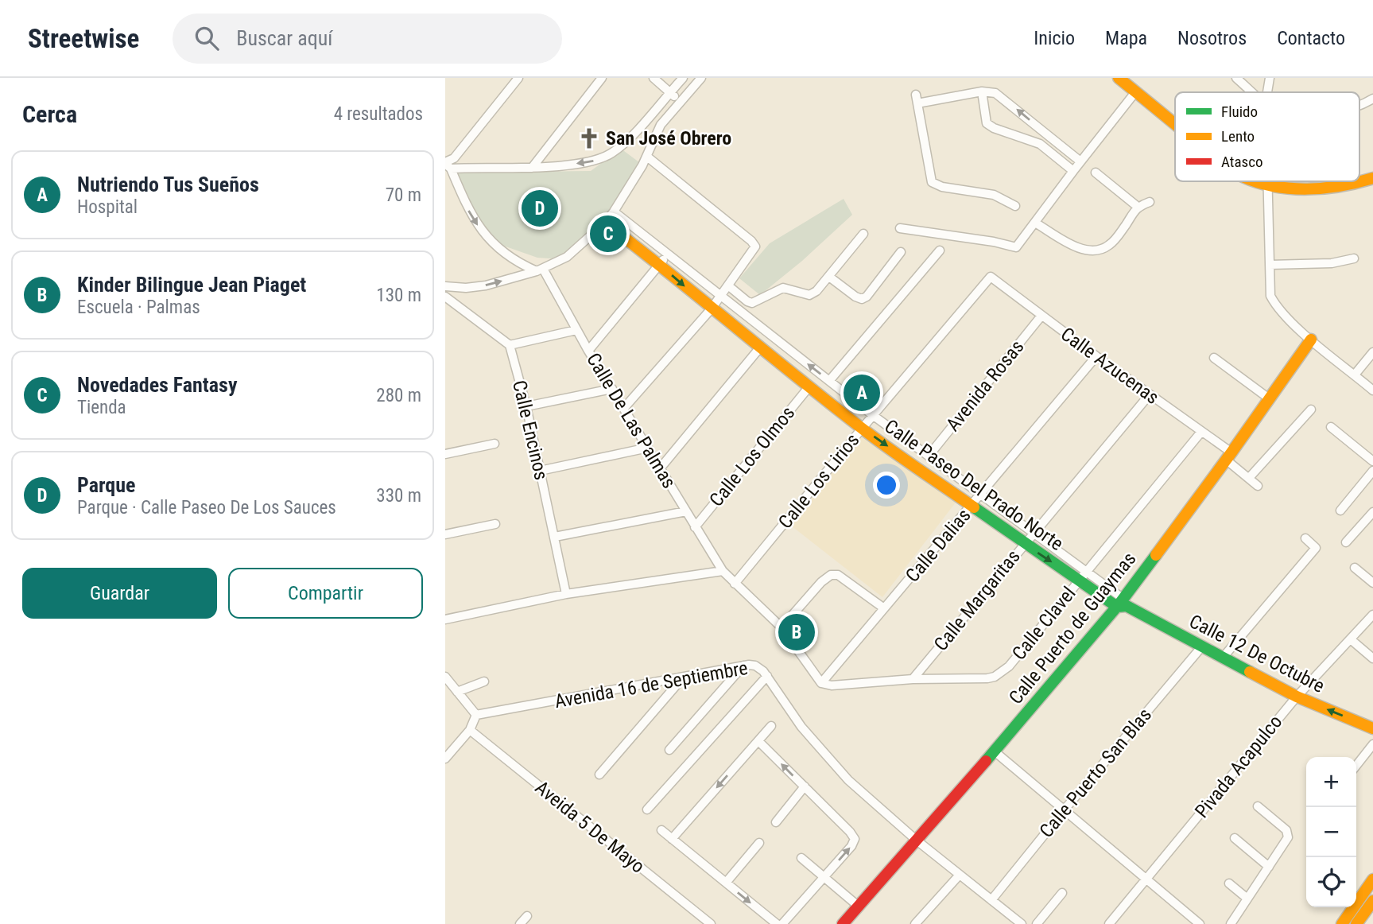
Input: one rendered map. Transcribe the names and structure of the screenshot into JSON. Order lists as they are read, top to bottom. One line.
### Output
{"streets":{"street":["Calle Azucenas","Avenida Rosas","Calle De Las Palmas","Calle Encinos","Calle Los Olmos","Calle Los Lirios","Calle Paseo Del Prado Norte","Calle Dalias","Calle Margaritas","Calle Clavel","Calle Puerto de Guaymas","Calle 12 De Octubre","Avenida 16 de Septiembre","Pivada Acapulco","Calle Puerto San Blas","Aveida 5 De Mayo"]},"crossings":[["Calle Azucenas","Avenida Rosas"],["Calle Azucenas","Calle Los Lirios"],["Calle Azucenas","Calle Dalias"],["Calle Azucenas","Calle Margaritas"],["Calle Azucenas","Calle Clavel"],["Calle Azucenas","Calle Puerto de Guaymas"],["Avenida Rosas","Calle Paseo Del Prado Norte"],["Calle De Las Palmas","Calle Los Olmos"],["Calle De Las Palmas","Calle Los Lirios"],["Calle De Las Palmas","Calle Dalias"],["Calle De Las Palmas","Calle Clavel"],["Calle Encinos","Calle Los Olmos"],["Calle Los Olmos","Calle Paseo Del Prado Norte"],["Calle Los Lirios","Calle Paseo Del Prado Norte"],["Calle Paseo Del Prado Norte","Calle Dalias"],["Calle Paseo Del Prado Norte","Calle Margaritas"],["Calle Paseo Del Prado Norte","Calle Clavel"],["Calle Paseo Del Prado Norte","Calle Puerto de Guaymas"],["Calle Paseo Del Prado Norte","Calle 12 De Octubre"],["Calle Dalias","Calle Clavel"],["Calle Margaritas","Calle Clavel"],["Calle Puerto de Guaymas","Calle 12 De Octubre"],["Calle Puerto de Guaymas","Avenida 16 de Septiembre"],["Calle 12 De Octubre","Pivada Acapulco"],["Calle 12 De Octubre","Calle Puerto San Blas"],["Avenida 16 de Septiembre","Calle Puerto San Blas"]],"places":{"church":["San José Obrero"]},"legend":["Fluido","Lento","Atasco"],"page":{"header":"Streetwise","search":"Buscar aquí","nav":["Inicio","Mapa","Nosotros","Contacto"],"heading":["Cerca","4 resultados"],"list":[{"mark":"A","name":"Nutriendo Tus Sueños","note":"Hospital","value":"70 m"},{"mark":"B","name":"Kinder Bilingue Jean Piaget","note":"Escuela · Palmas","value":"130 m"},{"mark":"C","name":"Novedades Fantasy","note":"Tienda","value":"280 m"},{"mark":"D","name":"Parque","note":"Parque · Calle Paseo De Los Sauces","value":"330 m"}],"pins":["D","C","A","B"],"buttons":["Guardar","Compartir"],"map_buttons":["+","−"]}}
